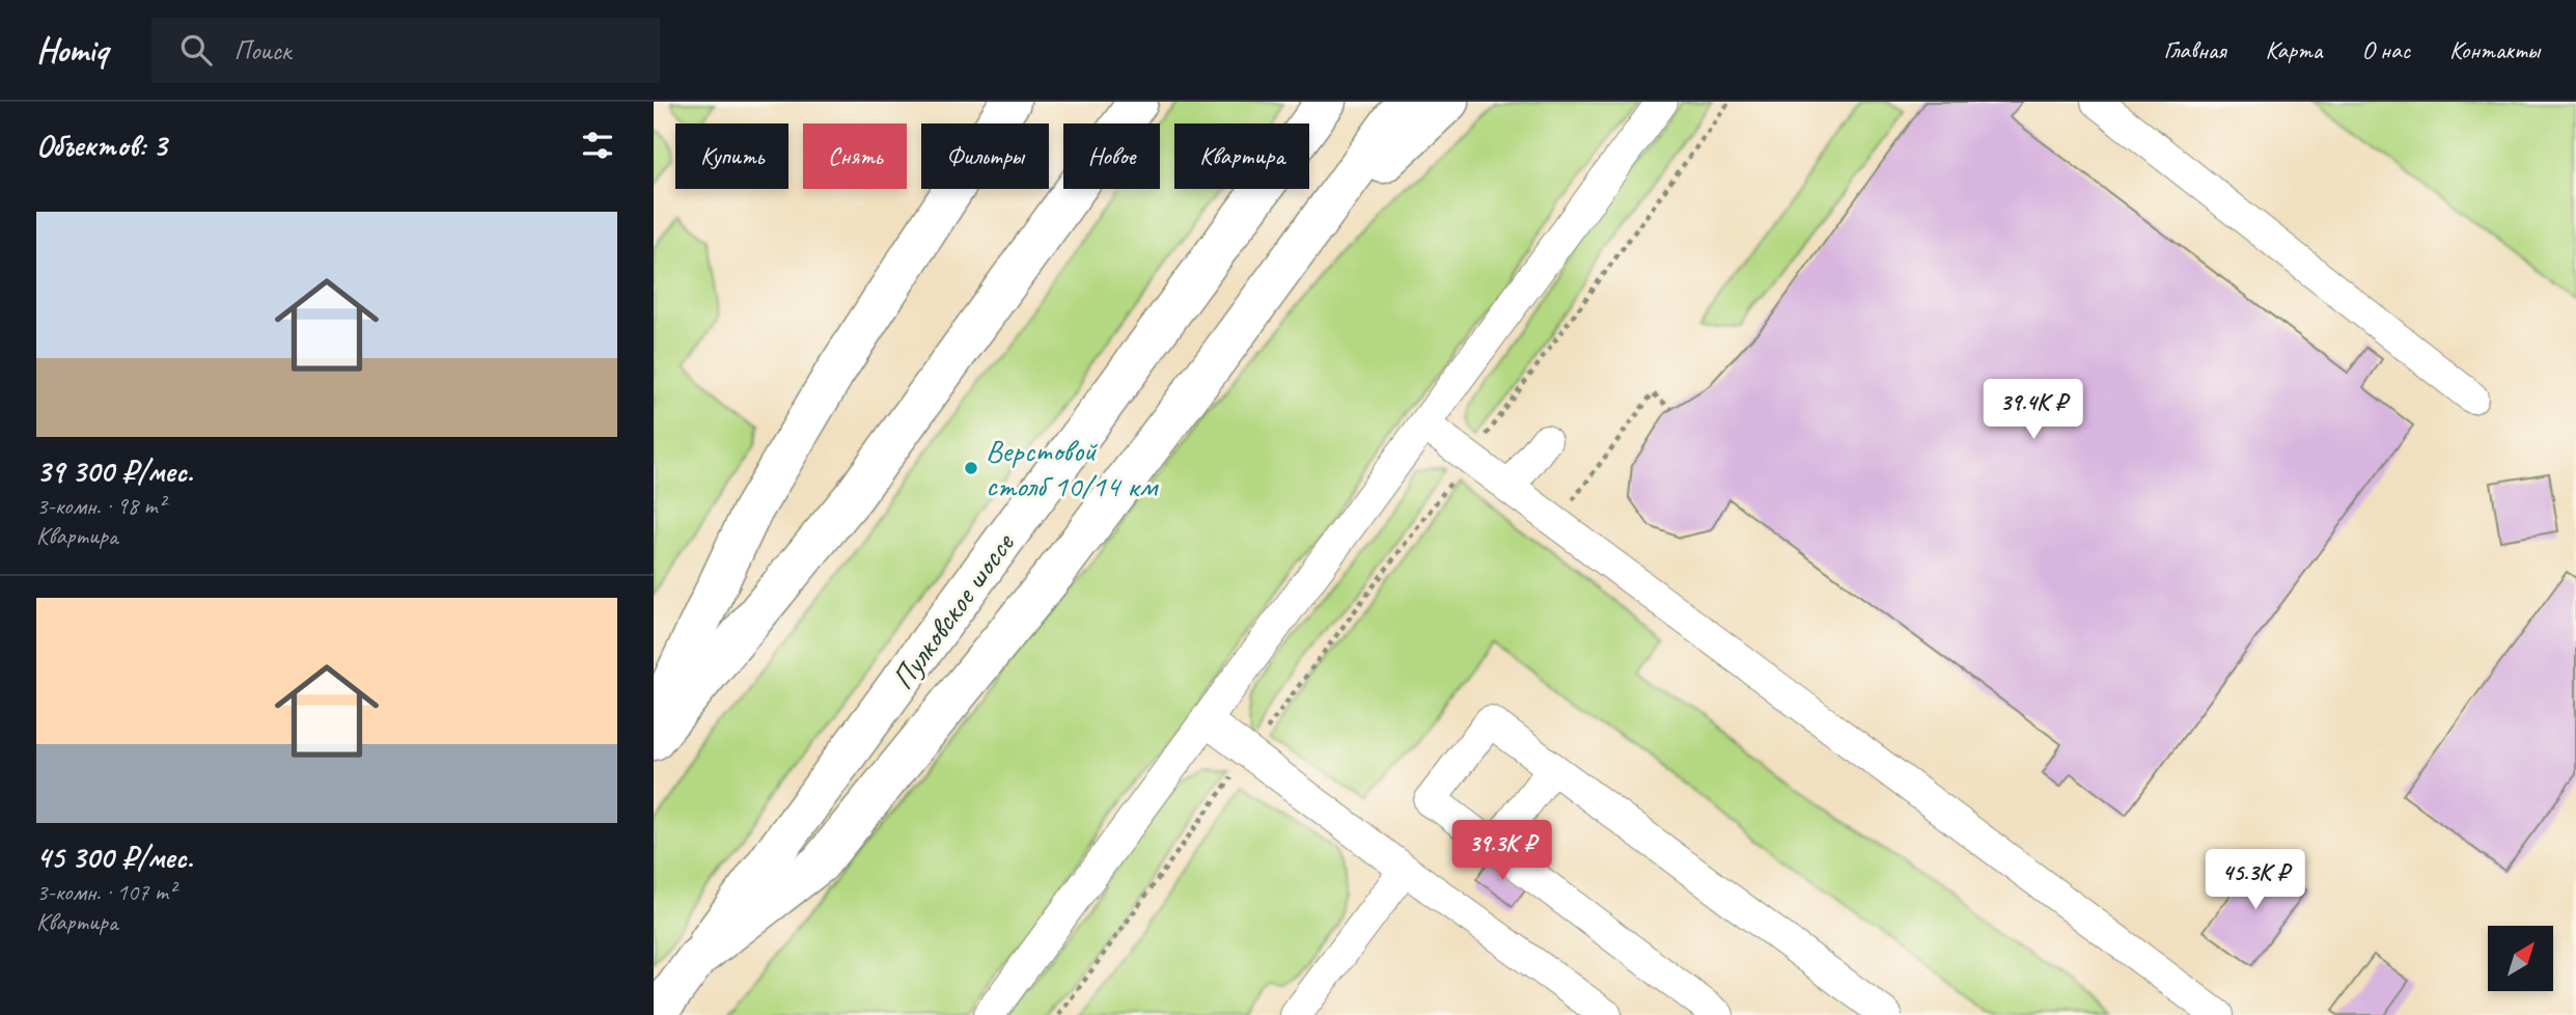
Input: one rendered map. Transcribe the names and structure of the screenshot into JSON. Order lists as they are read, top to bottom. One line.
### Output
{"streets":{"main road":["Пулковское шоссе"]},"places":["Верстовой столб 10/14 км"],"north":"top right","page":{"header":"Homiq","search":"Поиск","nav":["Главная","Карта","О нас","Контакты"],"heading":"Объектов: 3","chip":["Купить","Снять","Фильтры","Новое","Квартира"],"list":[{"name":"39 300 ₽/мес.","note":"3-комн. · 98 m² · Квартира"},{"name":"45 300 ₽/мес.","note":"3-комн. · 107 m² · Квартира"}],"price":["39.4K ₽","39.3K ₽","45.3K ₽"]}}
